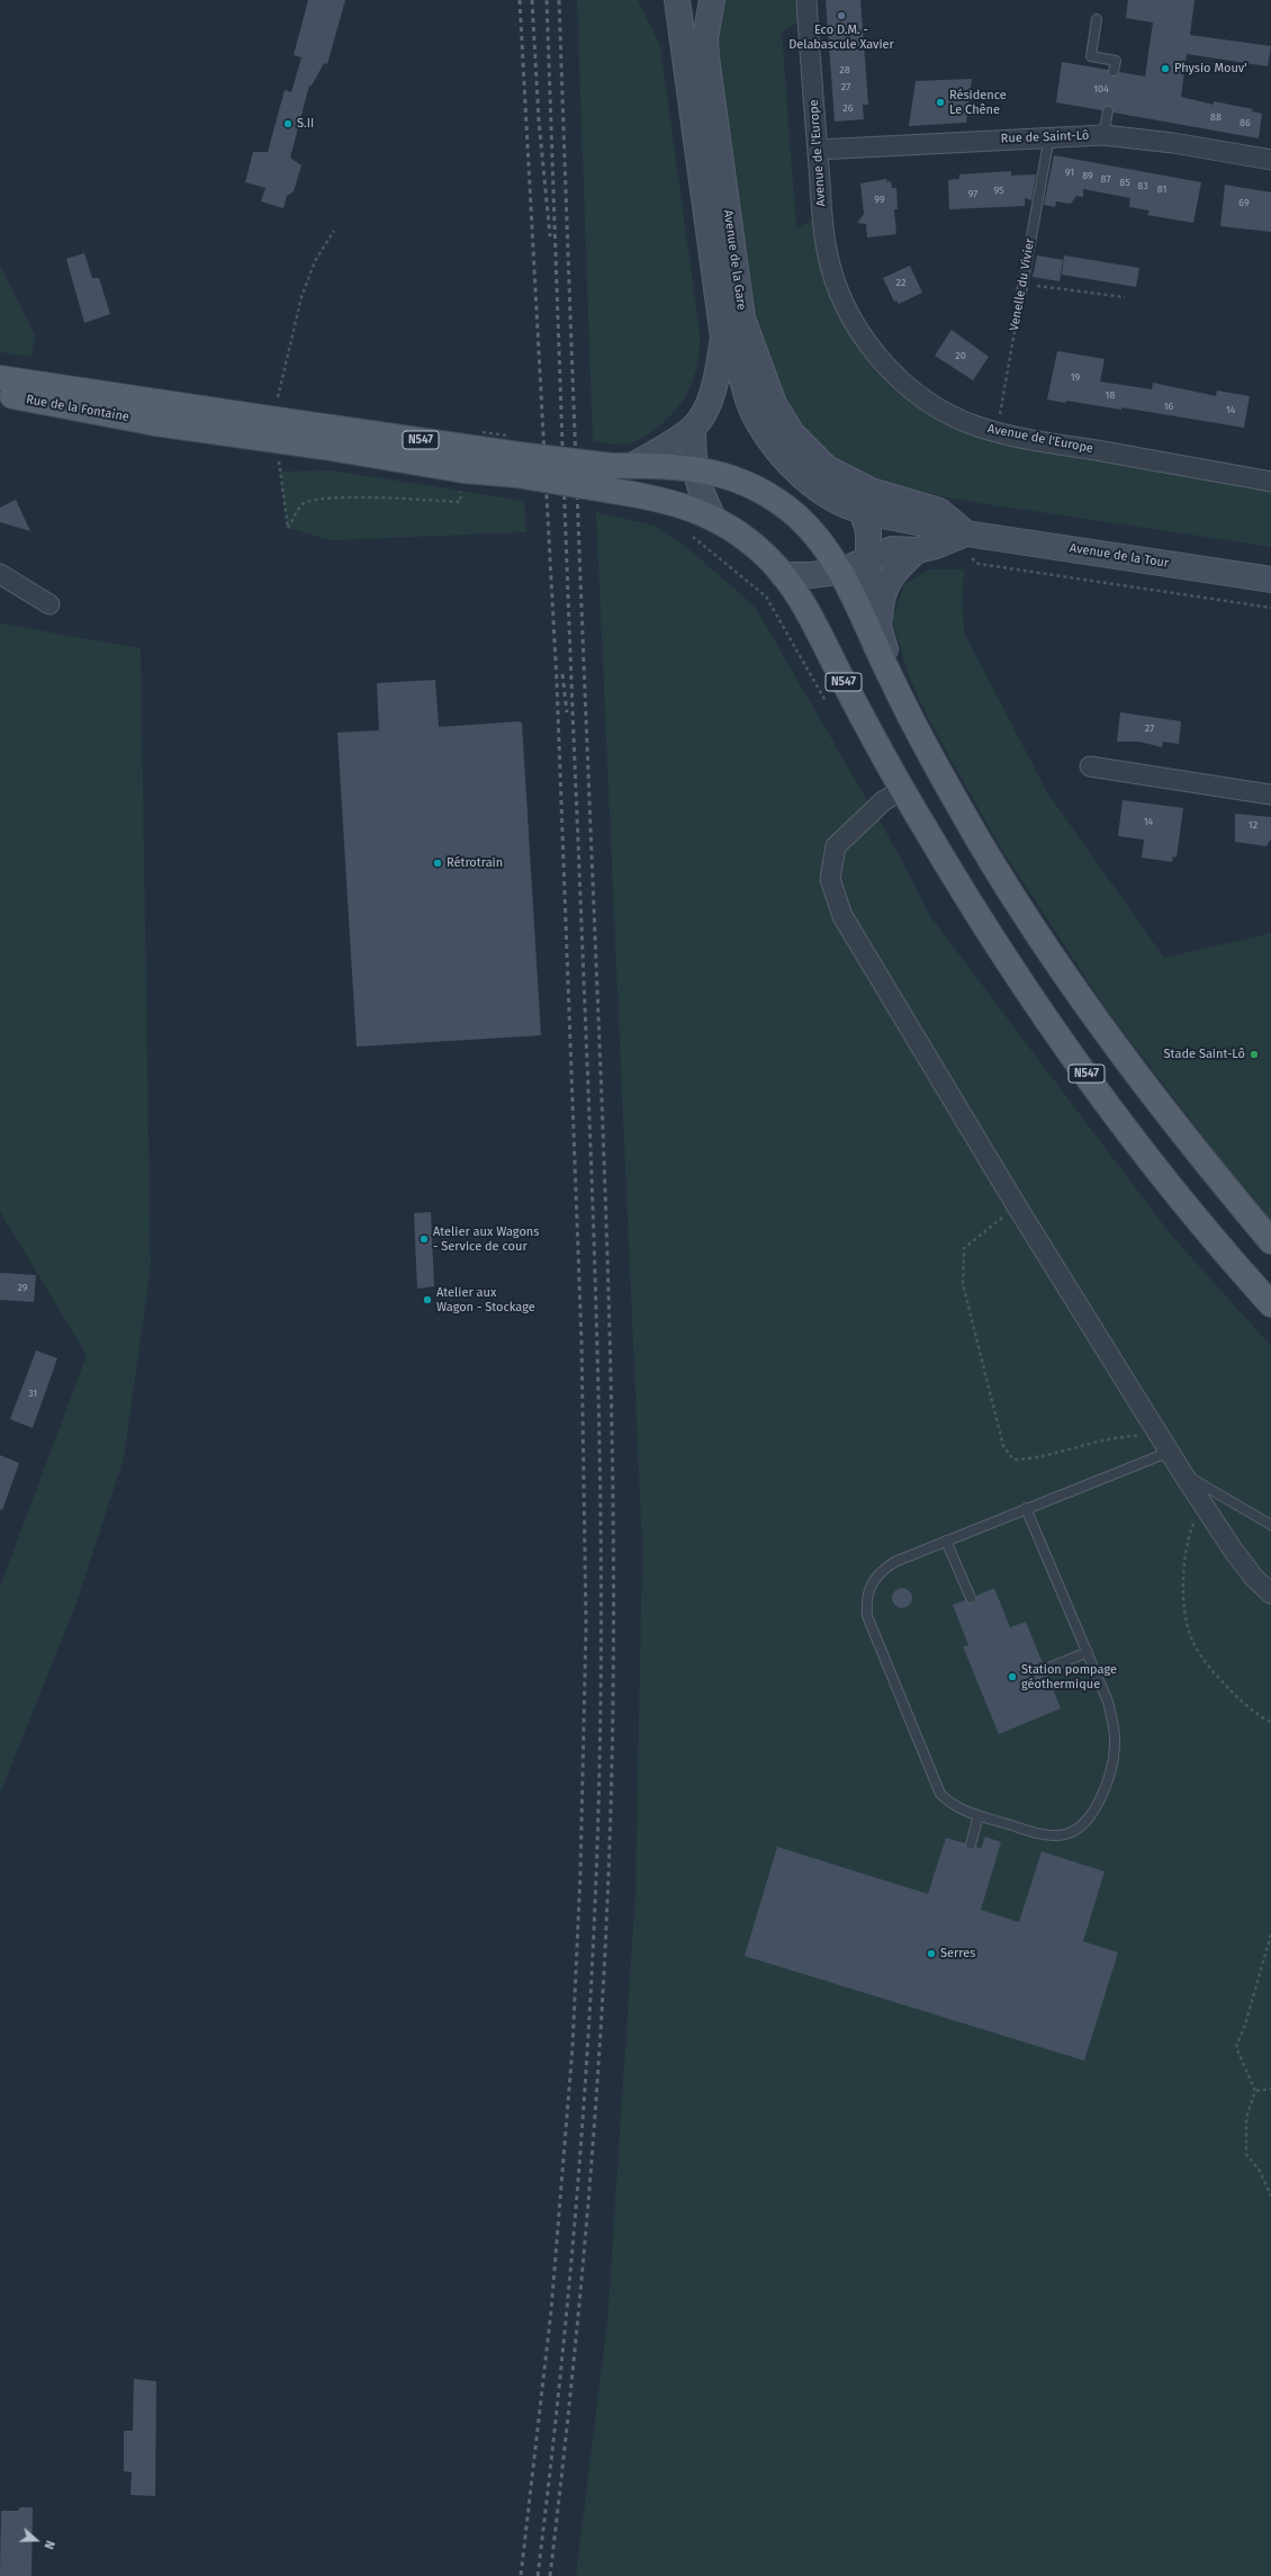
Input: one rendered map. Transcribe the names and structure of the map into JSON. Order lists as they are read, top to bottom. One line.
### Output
{"streets":{"main road":["Rue de la Fontaine","N547"],"street":["Rue de Saint-Lô","Avenue de l'Europe","Avenue de la Gare","Avenue de la Tour"],"lane":["Venelle du Vivier"]},"crossings":[["Rue de Saint-Lô","Avenue de l'Europe"],["Rue de Saint-Lô","Venelle du Vivier"],["Avenue de l'Europe","Venelle du Vivier"],["Avenue de la Gare","N547"],["Avenue de la Gare","Avenue de la Tour"],["Rue de la Fontaine","N547"],["N547","Avenue de la Tour"]],"places":["Eco D.M. - Delabascule Xavier","Physio Mouv'","Résidence Le Chêne","S.II","Rétrotrain","Stade Saint-Lô","Atelier aux Wagons - Service de cour","Atelier aux Wagon - Stockage","Station pompage géothermique","Serres"],"house_numbers":["28","27","104","26","88","86","91","89","87","85","83","81","95","97","99","69","22","20","19","18","16","14","27","14","12","29","31"],"north":"right"}
